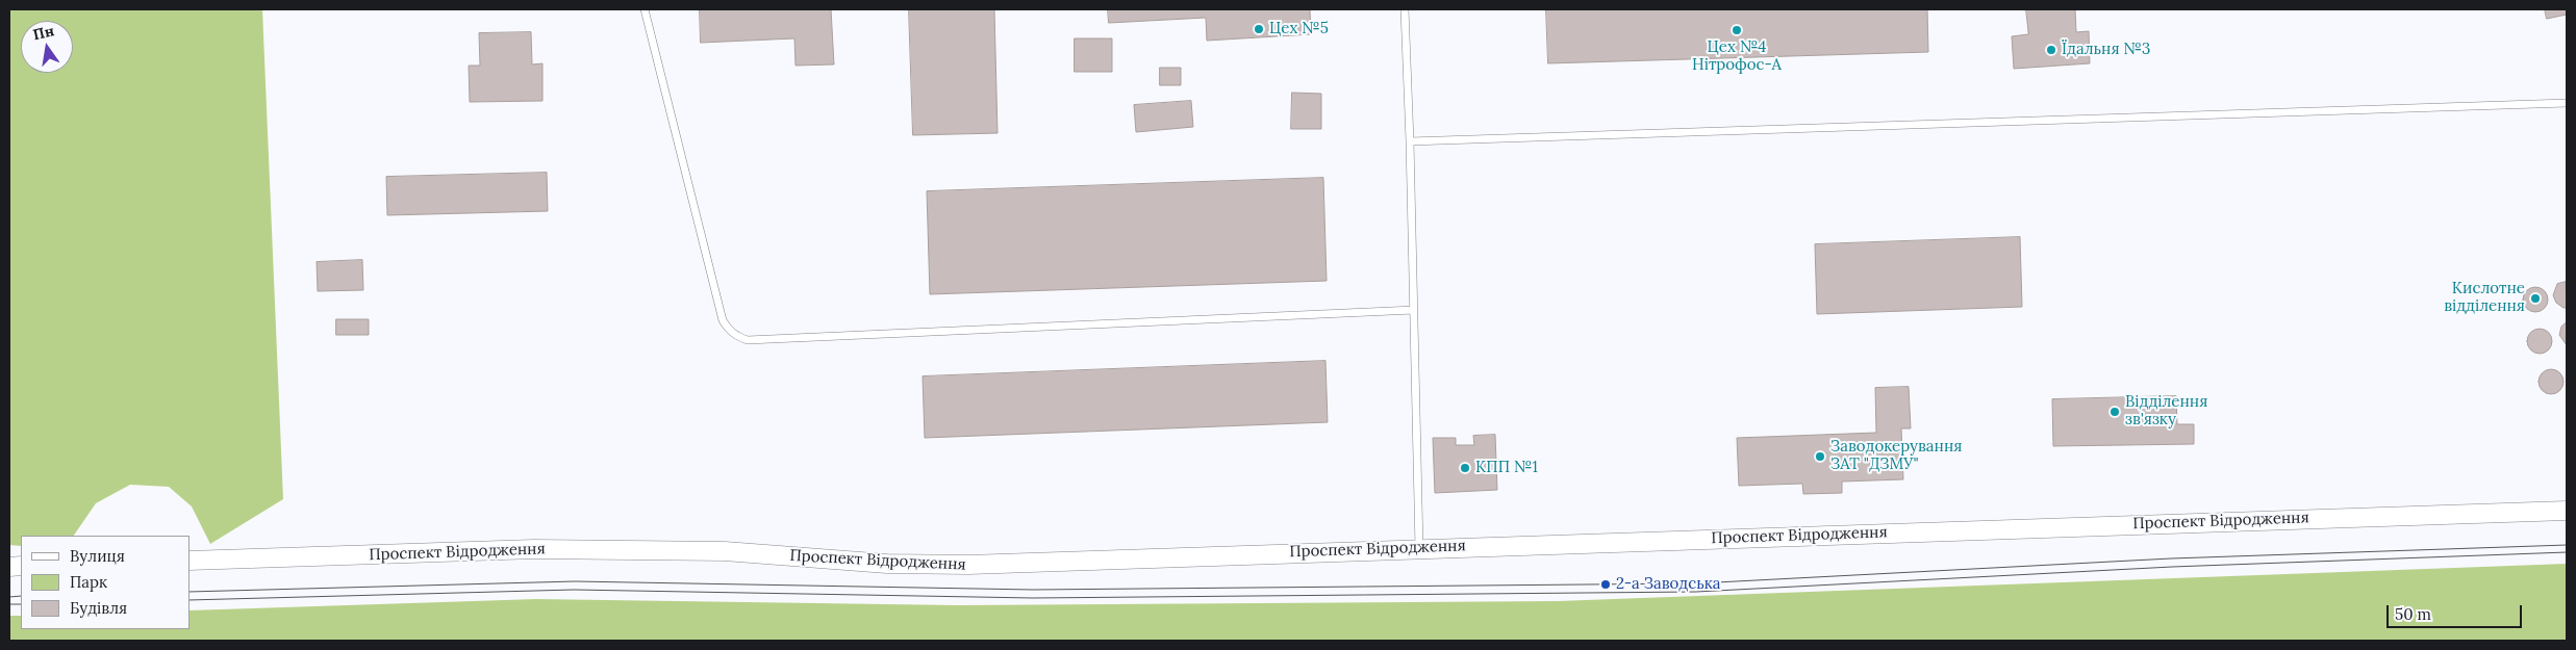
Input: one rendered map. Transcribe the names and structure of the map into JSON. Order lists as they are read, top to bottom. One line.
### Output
{"streets":{"street":["Проспект Відродження"]},"places":["Цех №5","Цех №4 Нітрофос-А","Їдальня №3","Кислотне відділення","Відділення зв'язку","Заводокерування ЗАТ \"ДЗМУ\"","КПП №1","2-а Заводська"],"legend":["Вулиця","Парк","Будівля"],"scale_bar":"50 m","north":"top"}
